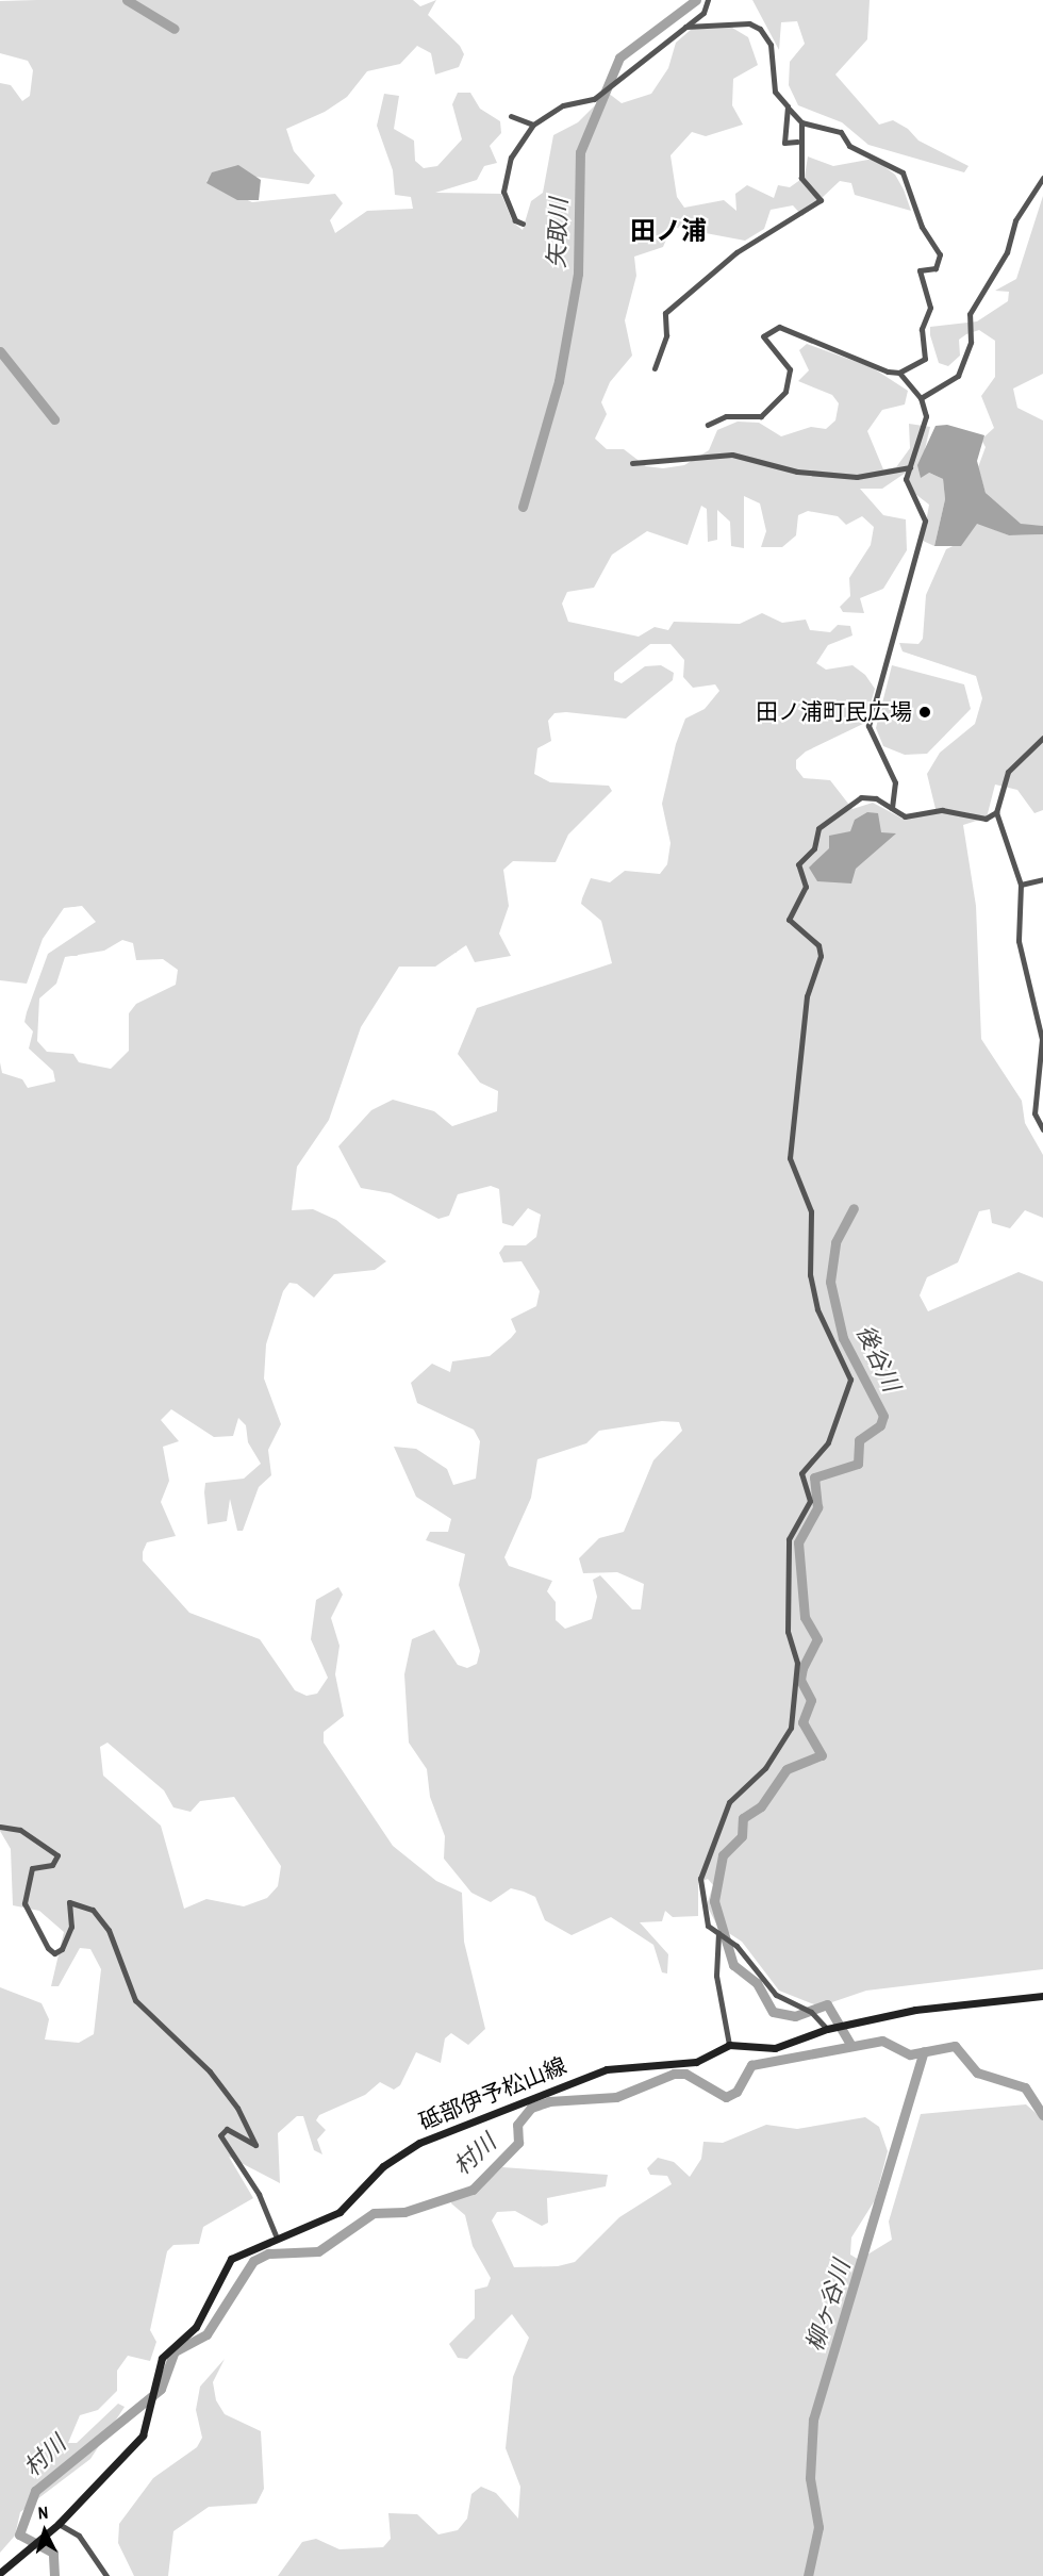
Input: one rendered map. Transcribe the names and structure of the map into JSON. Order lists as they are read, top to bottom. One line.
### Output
{"streets":{"main road":["砥部伊予松山線"]},"districts":["田ノ浦"],"water":["矢取川","後谷川","村川","柳ヶ谷川"],"places":["田ノ浦町民広場"],"north":"top"}
